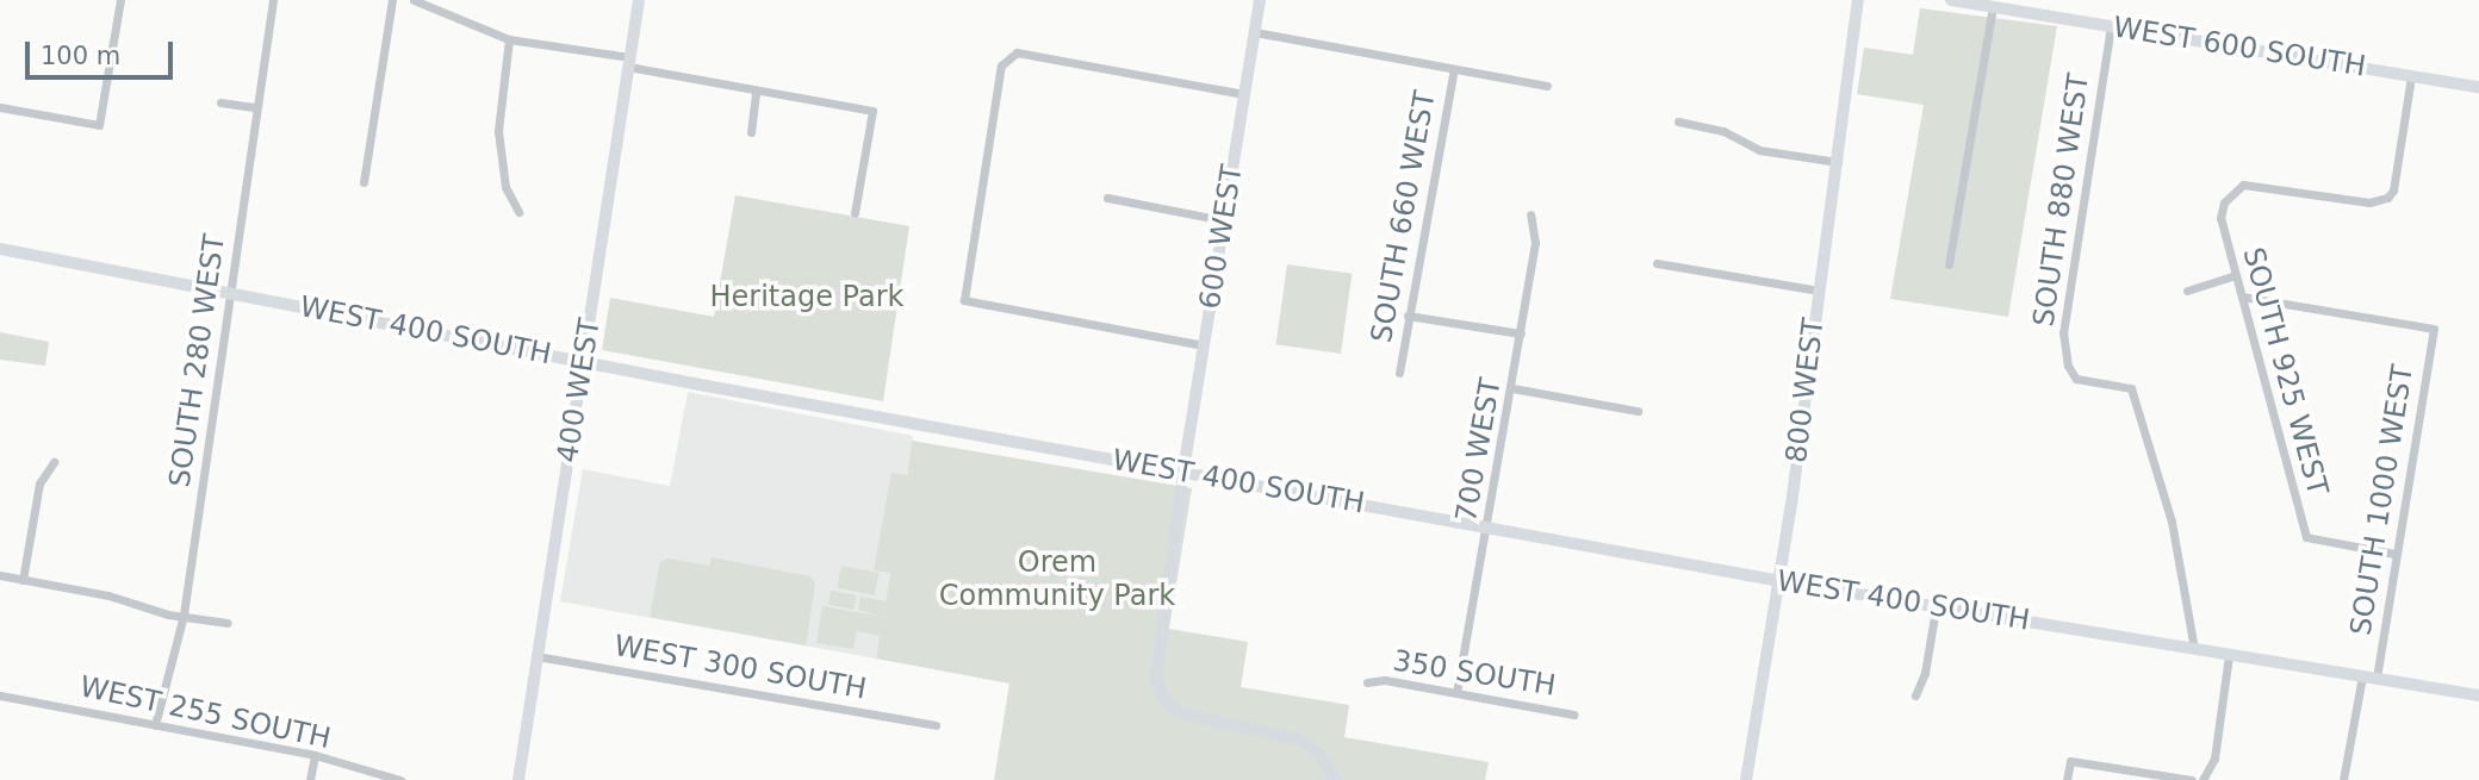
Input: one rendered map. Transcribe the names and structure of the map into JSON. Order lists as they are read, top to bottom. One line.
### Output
{"streets":{"street":["WEST 600 SOUTH","SOUTH 880 WEST","SOUTH 660 WEST","600 WEST","WEST 400 SOUTH","SOUTH 280 WEST","SOUTH 925 WEST","400 WEST","800 WEST","700 WEST","SOUTH 1000 WEST","WEST 300 SOUTH","350 SOUTH","WEST 255 SOUTH"]},"crossings":[["WEST 600 SOUTH","SOUTH 880 WEST"],["WEST 600 SOUTH","SOUTH 925 WEST"],["SOUTH 880 WEST","WEST 400 SOUTH"],["600 WEST","WEST 400 SOUTH"],["WEST 400 SOUTH","SOUTH 280 WEST"],["WEST 400 SOUTH","400 WEST"],["WEST 400 SOUTH","800 WEST"],["WEST 400 SOUTH","700 WEST"],["WEST 400 SOUTH","SOUTH 1000 WEST"],["SOUTH 280 WEST","WEST 255 SOUTH"],["SOUTH 925 WEST","SOUTH 1000 WEST"],["400 WEST","WEST 300 SOUTH"],["700 WEST","350 SOUTH"]],"parks":["Heritage Park","Orem Community Park"],"scale_bar":"100 m"}
